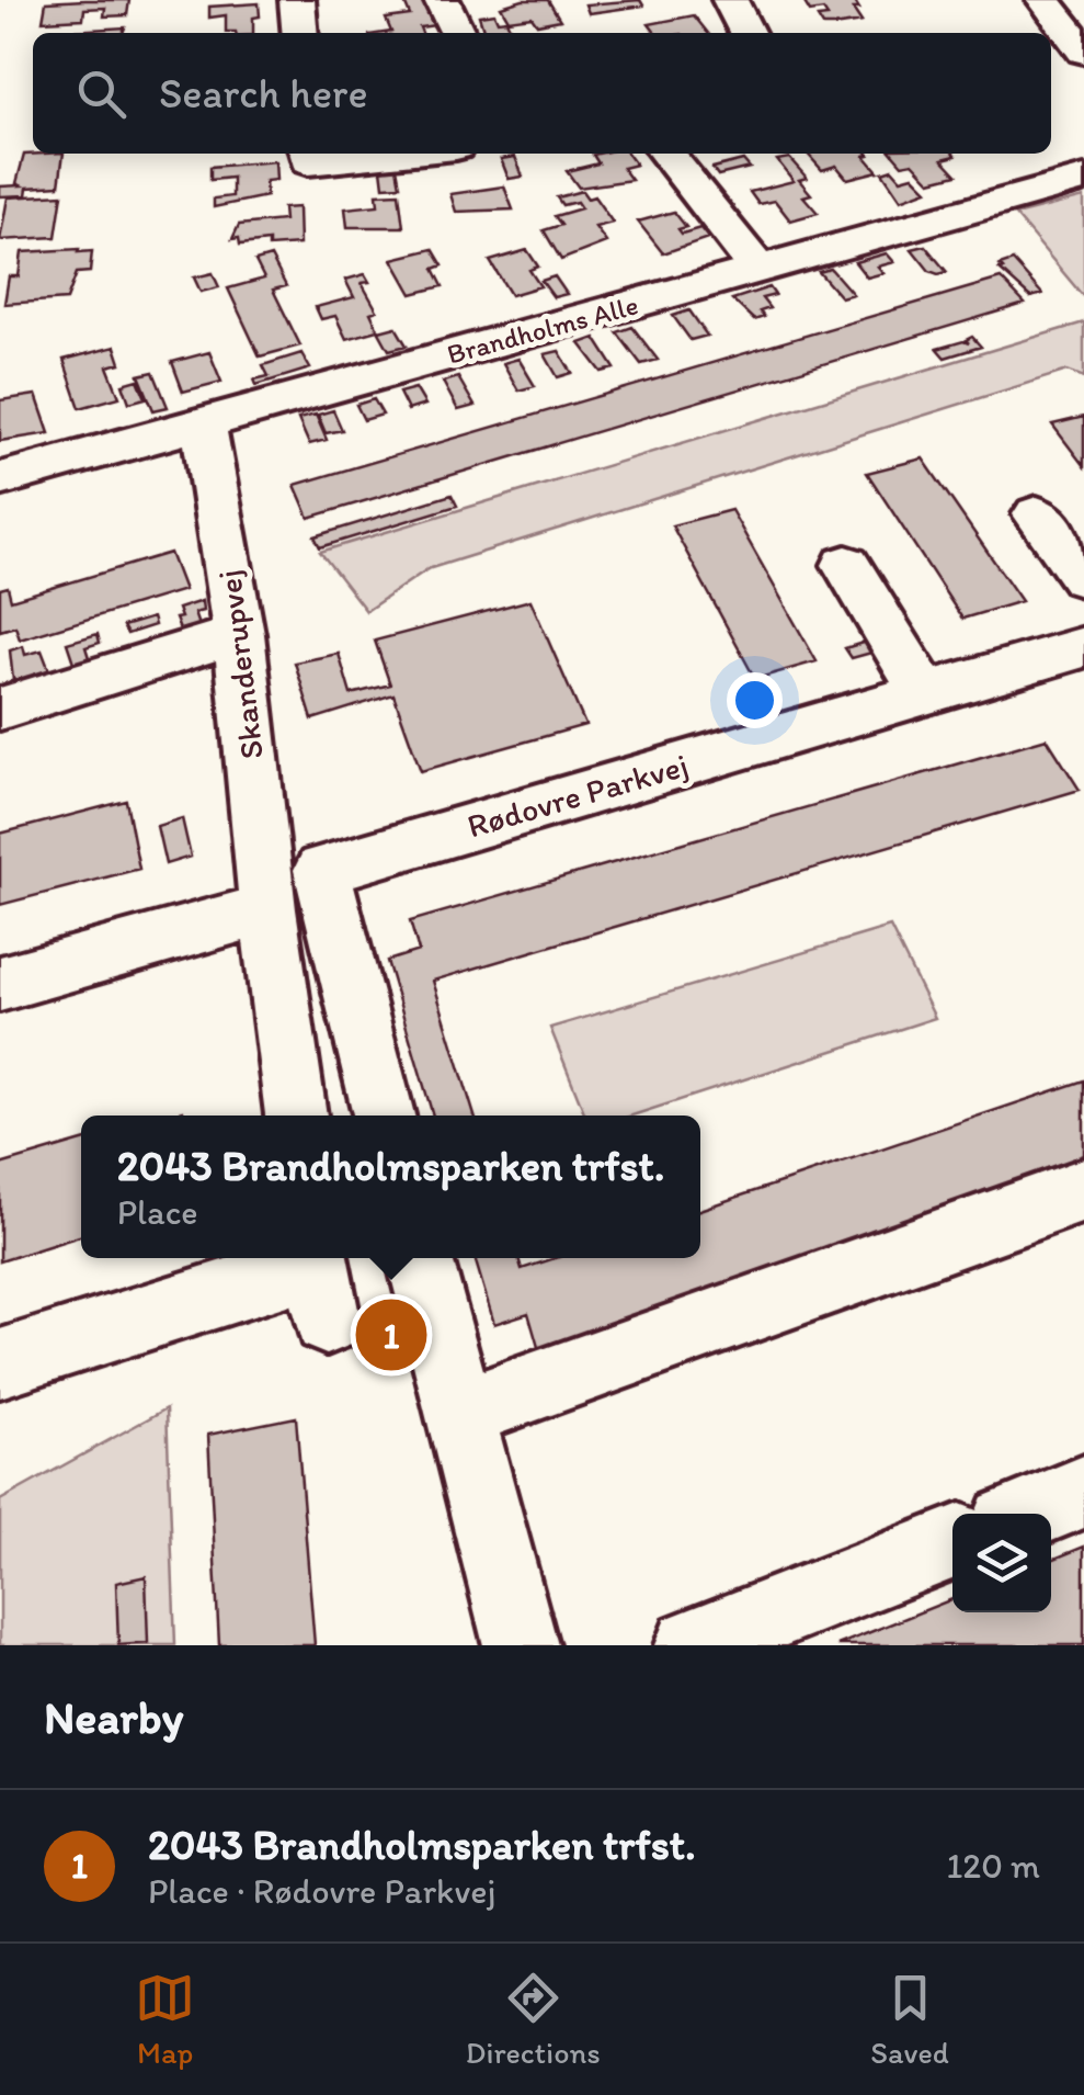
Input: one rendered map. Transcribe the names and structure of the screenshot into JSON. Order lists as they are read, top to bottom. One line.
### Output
{"streets":{"street":["Brandholms Alle","Skanderupvej","Rødovre Parkvej"]},"crossings":[["Brandholms Alle","Skanderupvej"]],"page":{"search":"Search here","popup":["2043 Brandholmsparken trfst.","Place"],"pins":"1","heading":"Nearby","list":[{"mark":"1","name":"2043 Brandholmsparken trfst.","note":"Place · Rødovre Parkvej","value":"120 m"}],"nav":["Map","Directions","Saved"]}}
